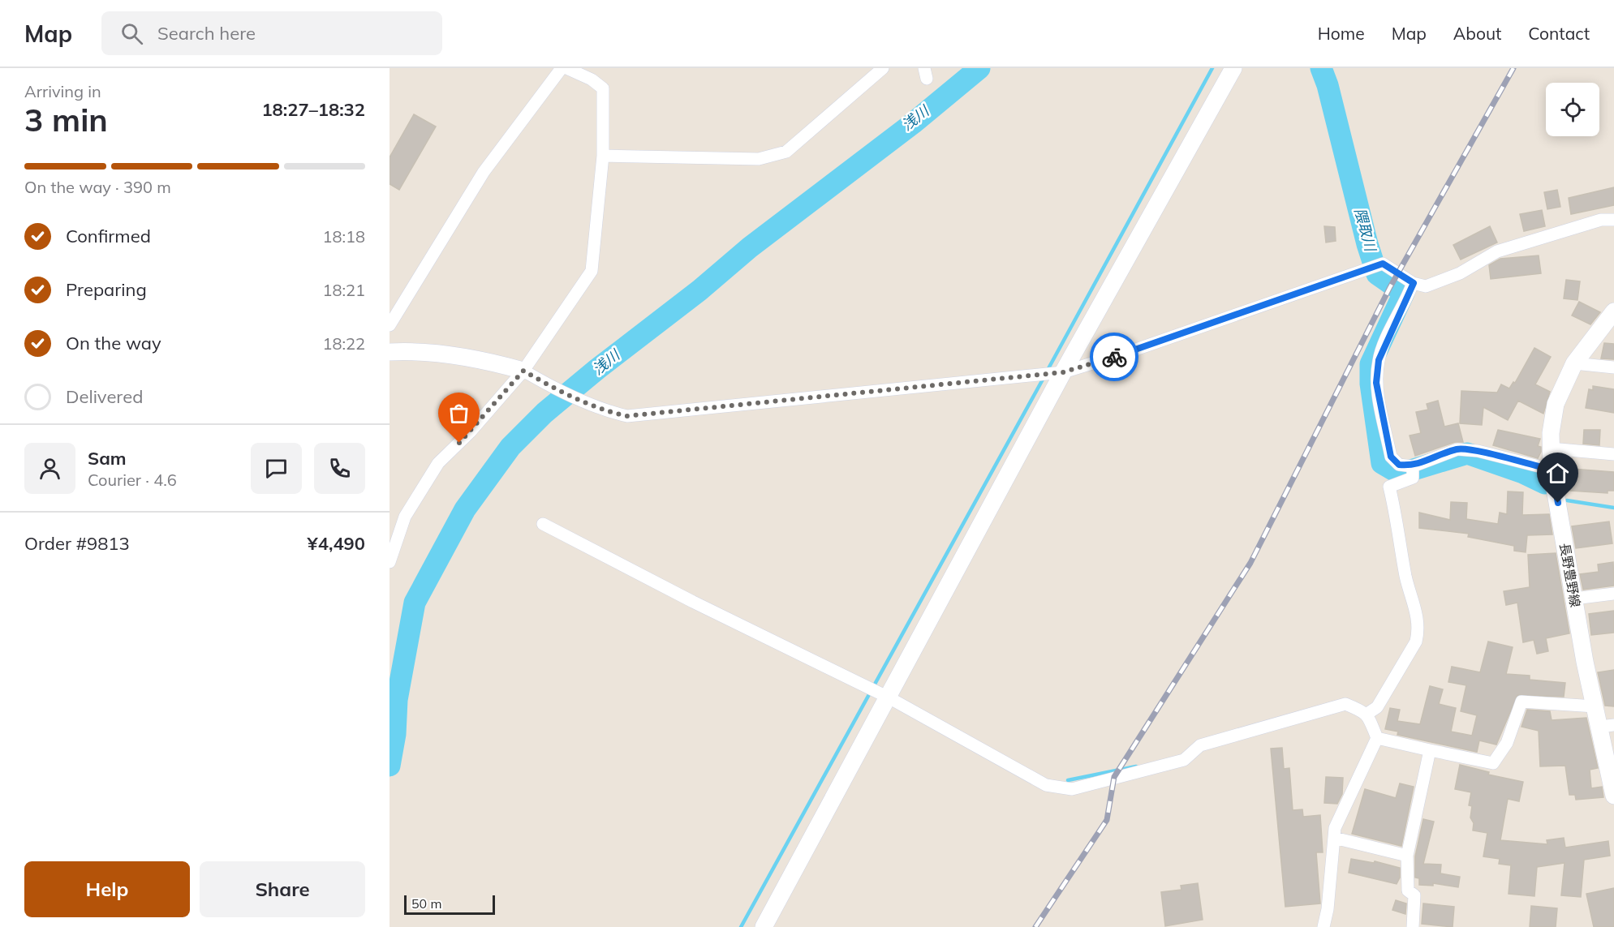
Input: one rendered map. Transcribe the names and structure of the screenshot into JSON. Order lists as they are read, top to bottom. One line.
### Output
{"streets":{"street":["長野豊野線"]},"water":["浅川","隈取川"],"scale_bar":"50 m","page":{"header":"Map","search":"Search here","nav":["Home","Map","About","Contact"],"heading":["3 min","Arriving in","18:27–18:32"],"panel":["Sam","Courier · 4.6","Order #9813","¥4,490"],"bar":"On the way · 390 m","list":[["Confirmed","18:18"],["Preparing","18:21"],["On the way","18:22"],"Delivered"],"buttons":["Help","Share"],"scale":"50 m"}}
